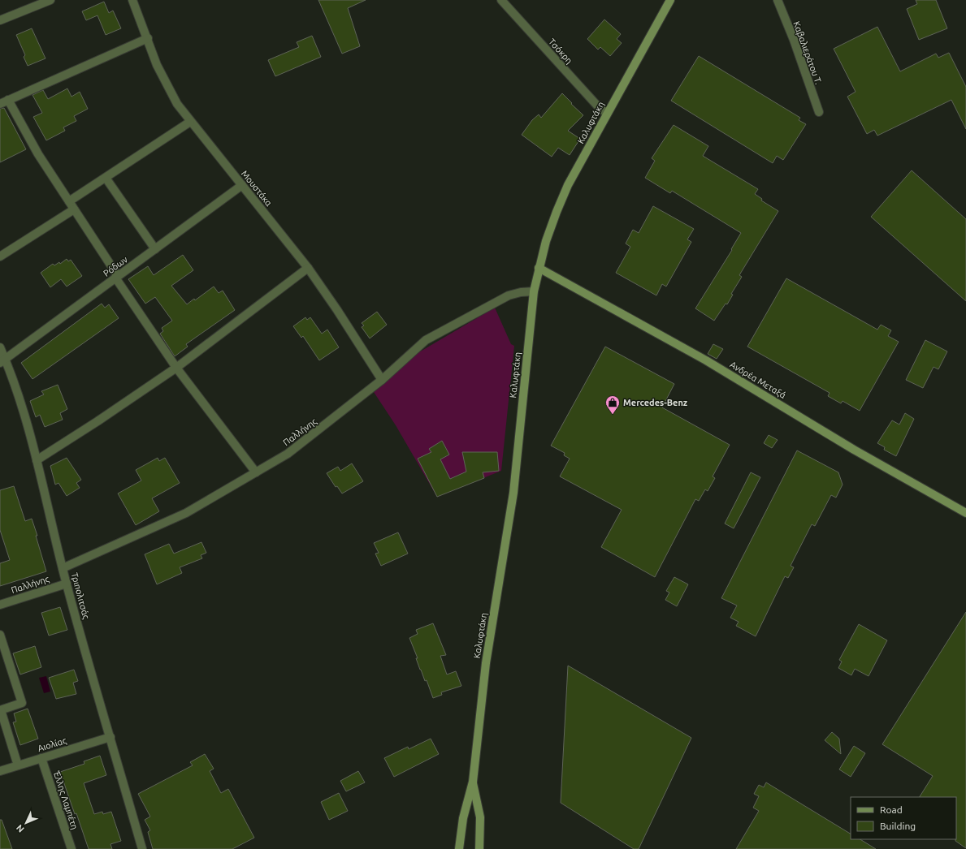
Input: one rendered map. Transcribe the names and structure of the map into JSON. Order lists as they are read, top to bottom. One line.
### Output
{"streets":{"main road":["Καλυφτάκη","Ανδρέα Μεταξά"],"street":["Τσόκρη","Καβαλιεράτου Τ.","Μουστάκα","Ρόδων","Παλλήνης","Τριπολιτσάς","Αιολίας","Έλλης Λαμπέτη"]},"crossings":[["Τσόκρη","Καλυφτάκη"],["Καλυφτάκη","Ανδρέα Μεταξά"],["Καλυφτάκη","Παλλήνης"],["Μουστάκα","Ρόδων"],["Μουστάκα","Παλλήνης"],["Ρόδων","Τριπολιτσάς"],["Παλλήνης","Τριπολιτσάς"],["Τριπολιτσάς","Αιολίας"],["Αιολίας","Έλλης Λαμπέτη"]],"places":{"shop":["Mercedes-Benz"]},"legend":["Road","Building"],"north":"bottom left"}
